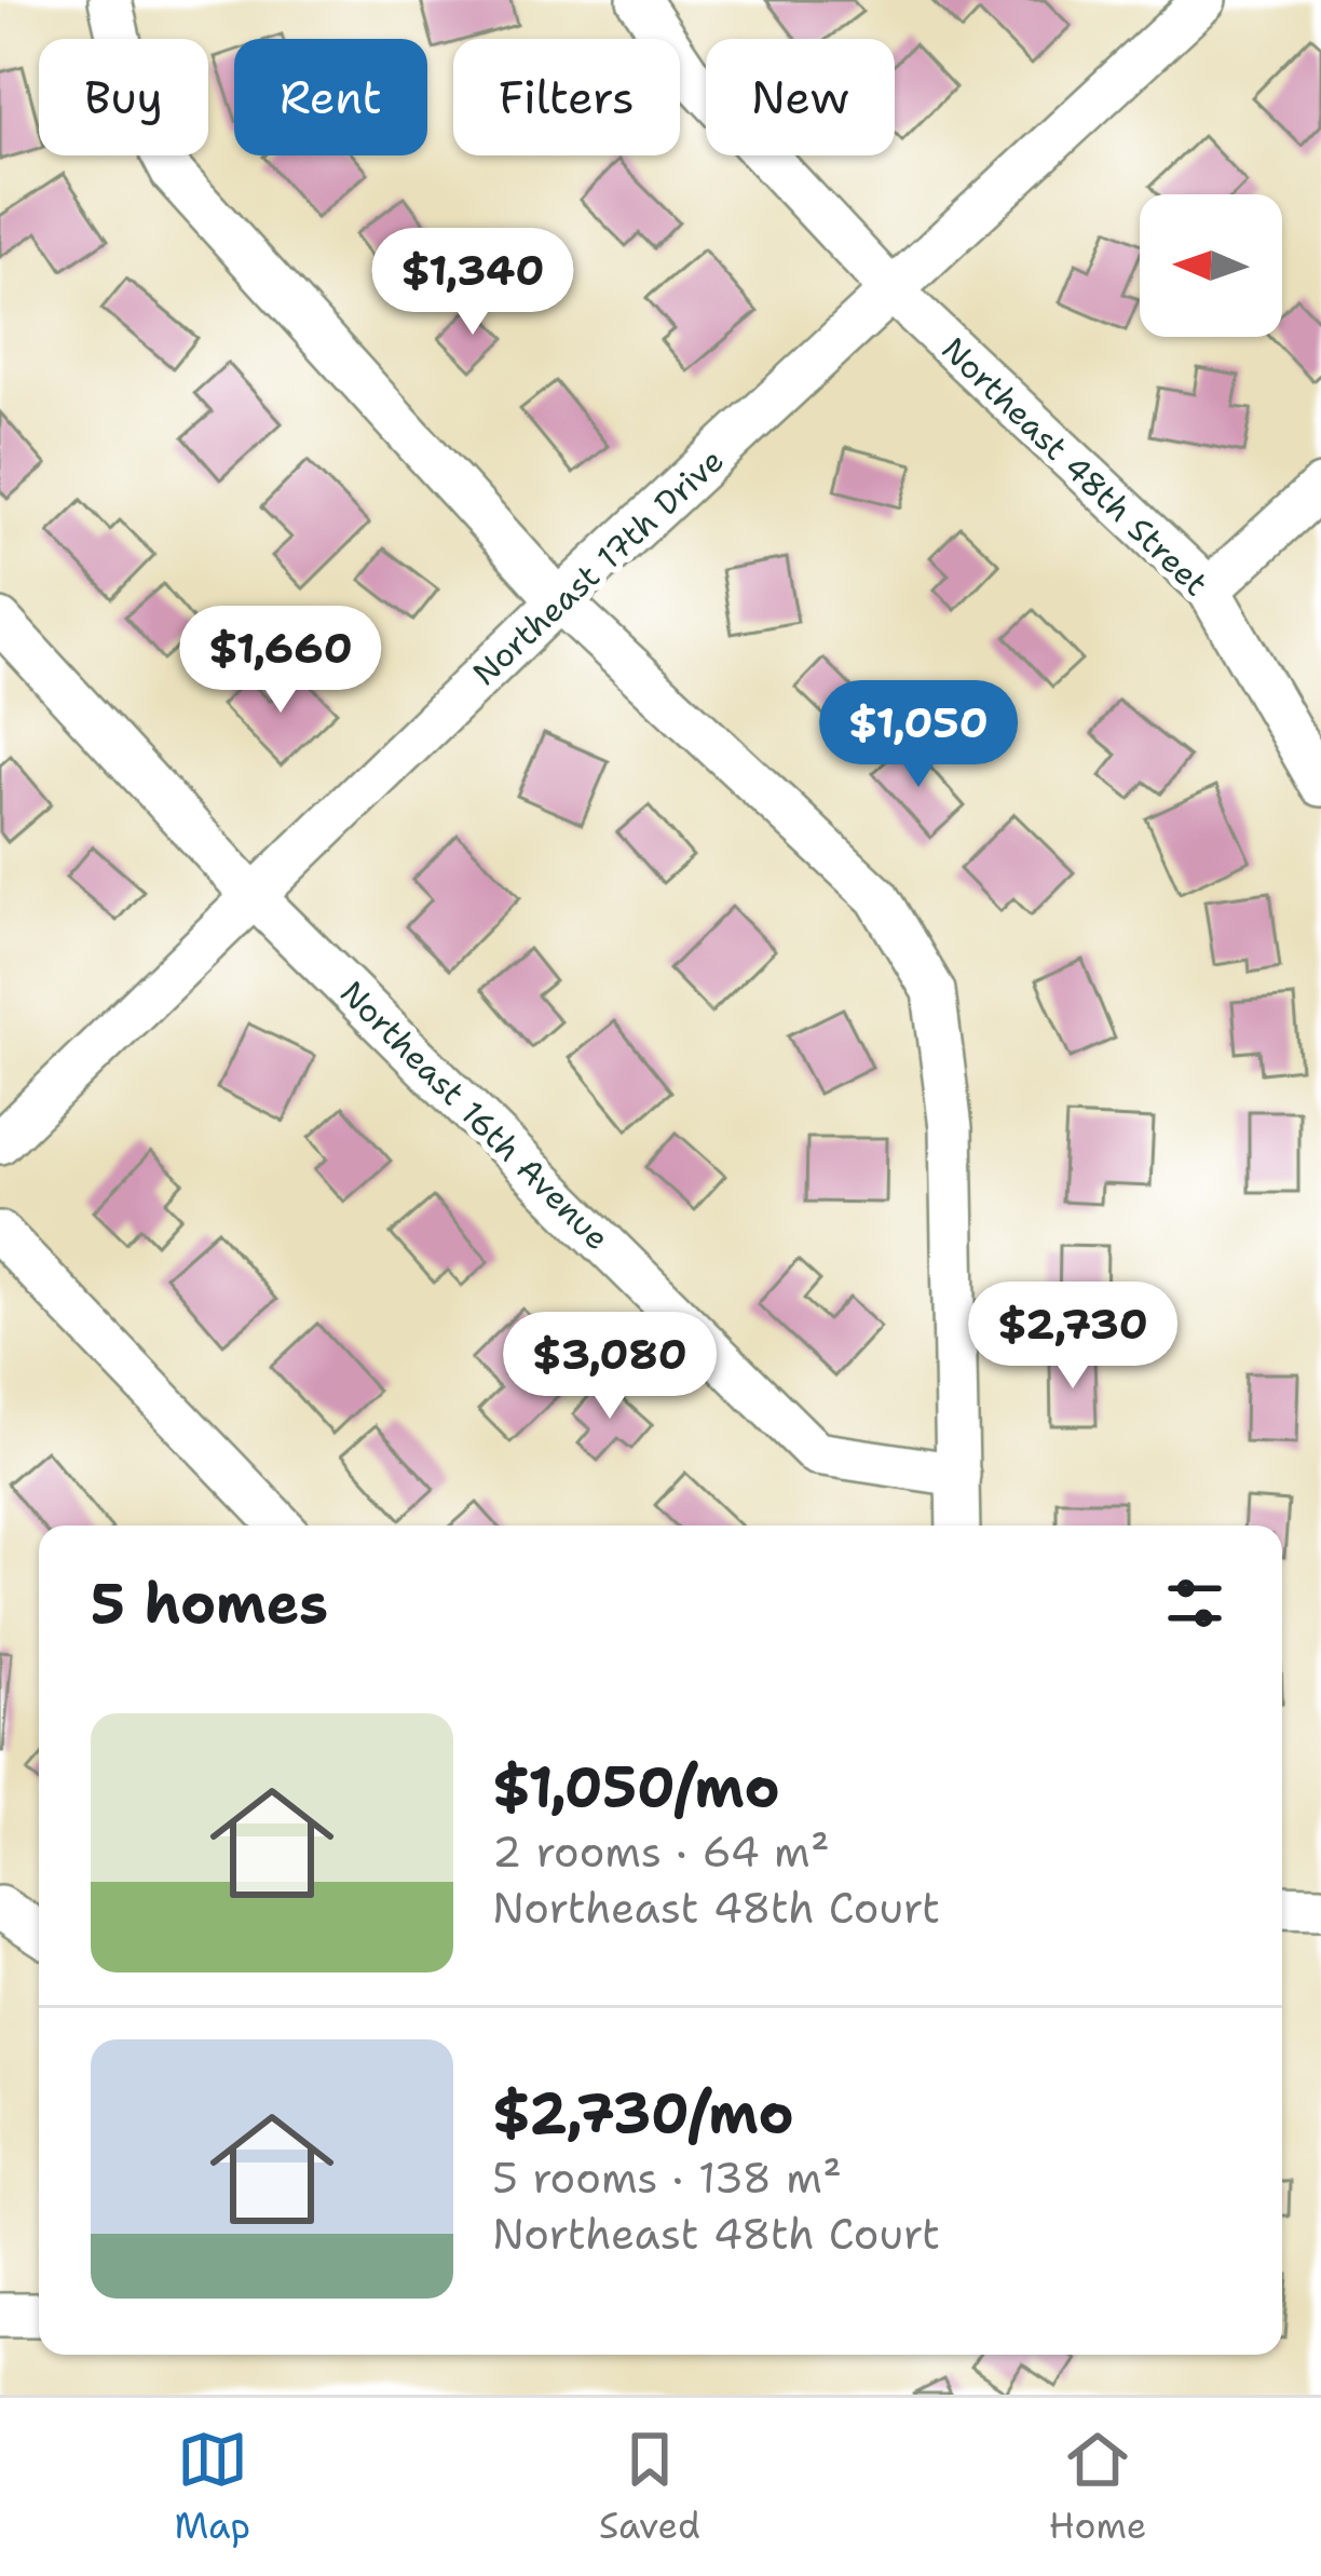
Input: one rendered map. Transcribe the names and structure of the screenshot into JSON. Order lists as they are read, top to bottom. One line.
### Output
{"streets":{"street":["Northeast 48th Street","Northeast 17th Drive","Northeast 16th Avenue"]},"crossings":[["Northeast 48th Street","Northeast 17th Drive"],["Northeast 17th Drive","Northeast 16th Avenue"]],"north":"left","page":{"chip":["Buy","Rent","Filters","New"],"price":["$1,340","$1,660","$1,050","$2,730","$3,080"],"heading":"5 homes","list":[{"name":"$1,050/mo","note":"2 rooms · 64 m² · Northeast 48th Court"},{"name":"$2,730/mo","note":"5 rooms · 138 m² · Northeast 48th Court"}],"tabs":["Map","Saved","Home"]}}
